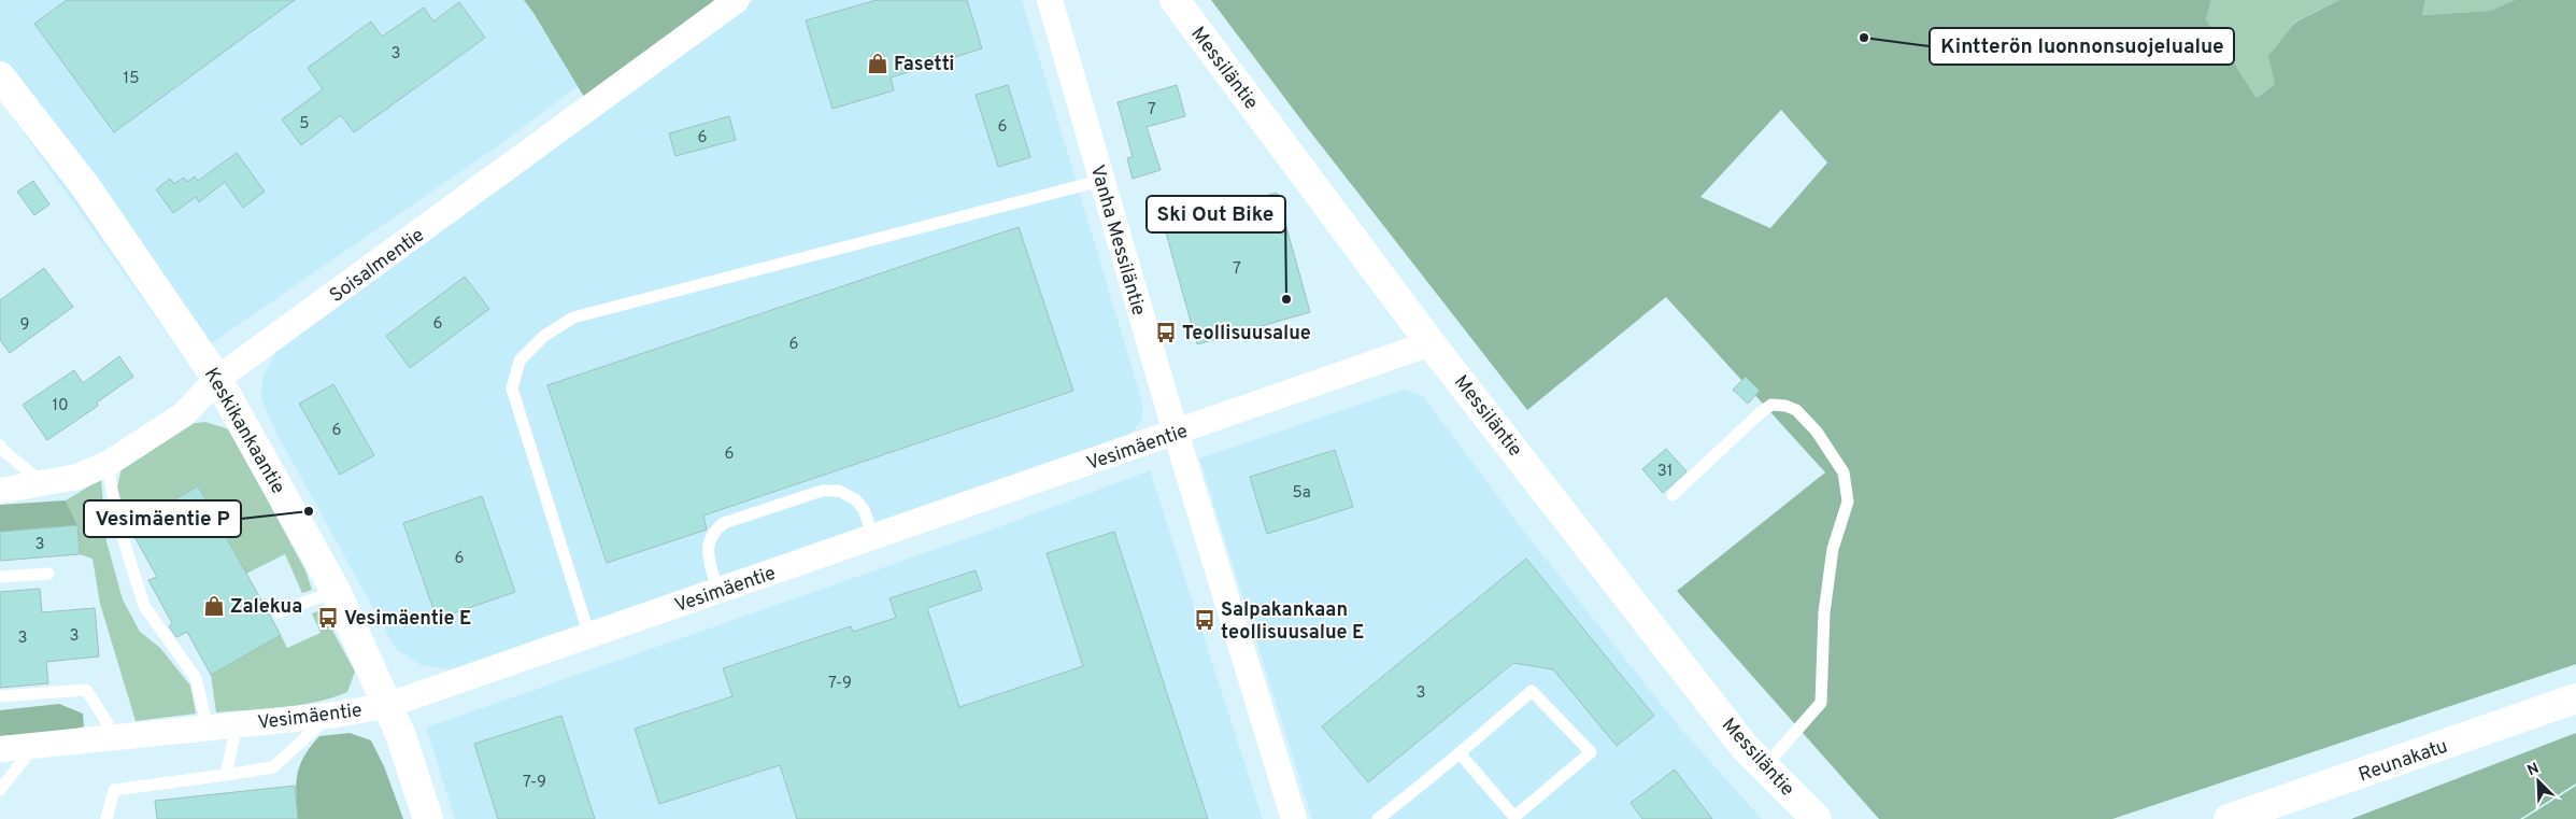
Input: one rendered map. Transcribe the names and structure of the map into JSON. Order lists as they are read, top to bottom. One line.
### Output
{"streets":{"street":["Messiläntie","Vanha Messiläntie","Soisalmentie","Keskikankaantie","Vesimäentie","Reunakatu"]},"crossings":[["Messiläntie","Vesimäentie"],["Vanha Messiläntie","Vesimäentie"],["Soisalmentie","Keskikankaantie"],["Keskikankaantie","Vesimäentie"]],"places":{"other":["Kintterön luonnonsuojelualue","Ski Out Bike","Vesimäentie P"],"shop":["Fasetti","Zalekua"],"bus stop":["Teollisuusalue","Vesimäentie E","Salpakankaan teollisuusalue E"]},"house_numbers":["3","15","7","5","6","6","7","6","9","6","10","6","6","31","5a","3","6","3","3","7-9","3","7-9"],"north":"top left"}
